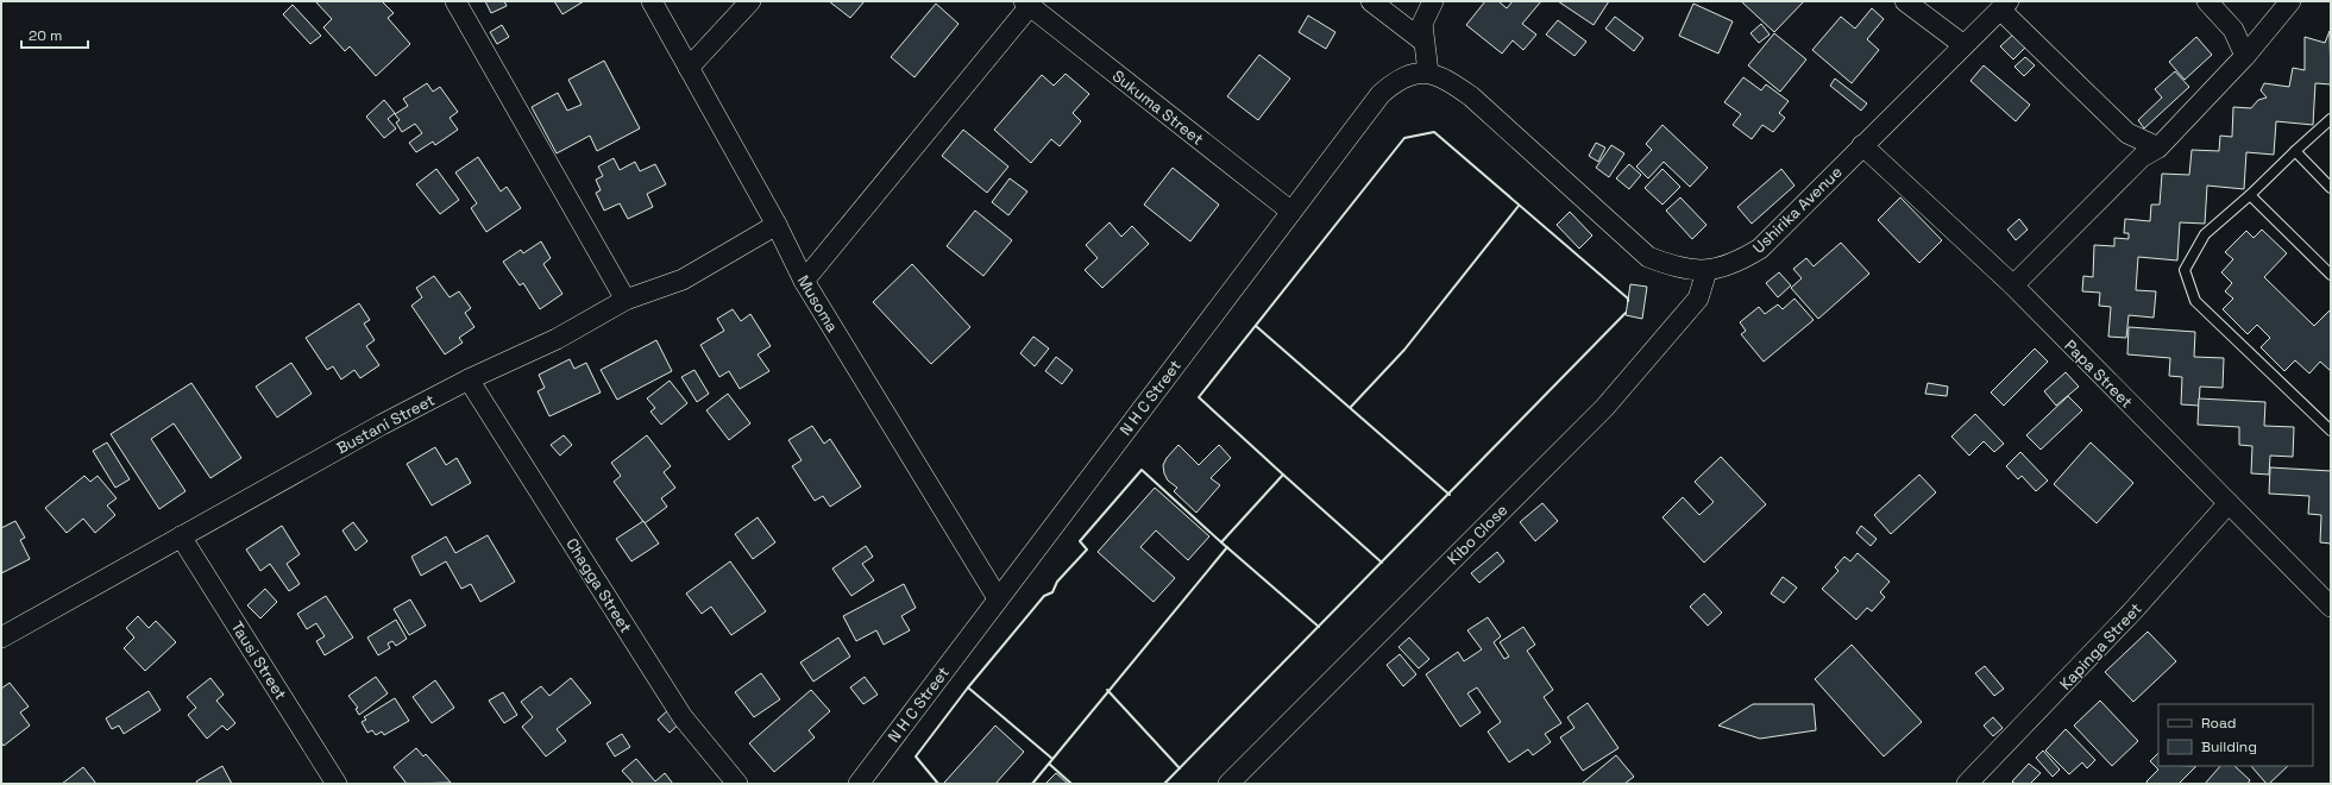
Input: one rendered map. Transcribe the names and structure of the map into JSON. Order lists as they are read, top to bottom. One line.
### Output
{"streets":{"street":["Sukuma Street","Ushirika Avenue","Musoma","Papa Street","N H C Street","Bustani Street","Kibo Close","Chagga Street","Kapinga Street","Tausi Street"]},"crossings":[["Sukuma Street","N H C Street"],["Ushirika Avenue","Papa Street"],["Ushirika Avenue","N H C Street"],["Ushirika Avenue","Kibo Close"],["Musoma","N H C Street"],["Musoma","Bustani Street"],["Papa Street","Kapinga Street"],["Bustani Street","Chagga Street"],["Bustani Street","Tausi Street"]],"legend":["Road","Building"],"scale_bar":"20 m"}
